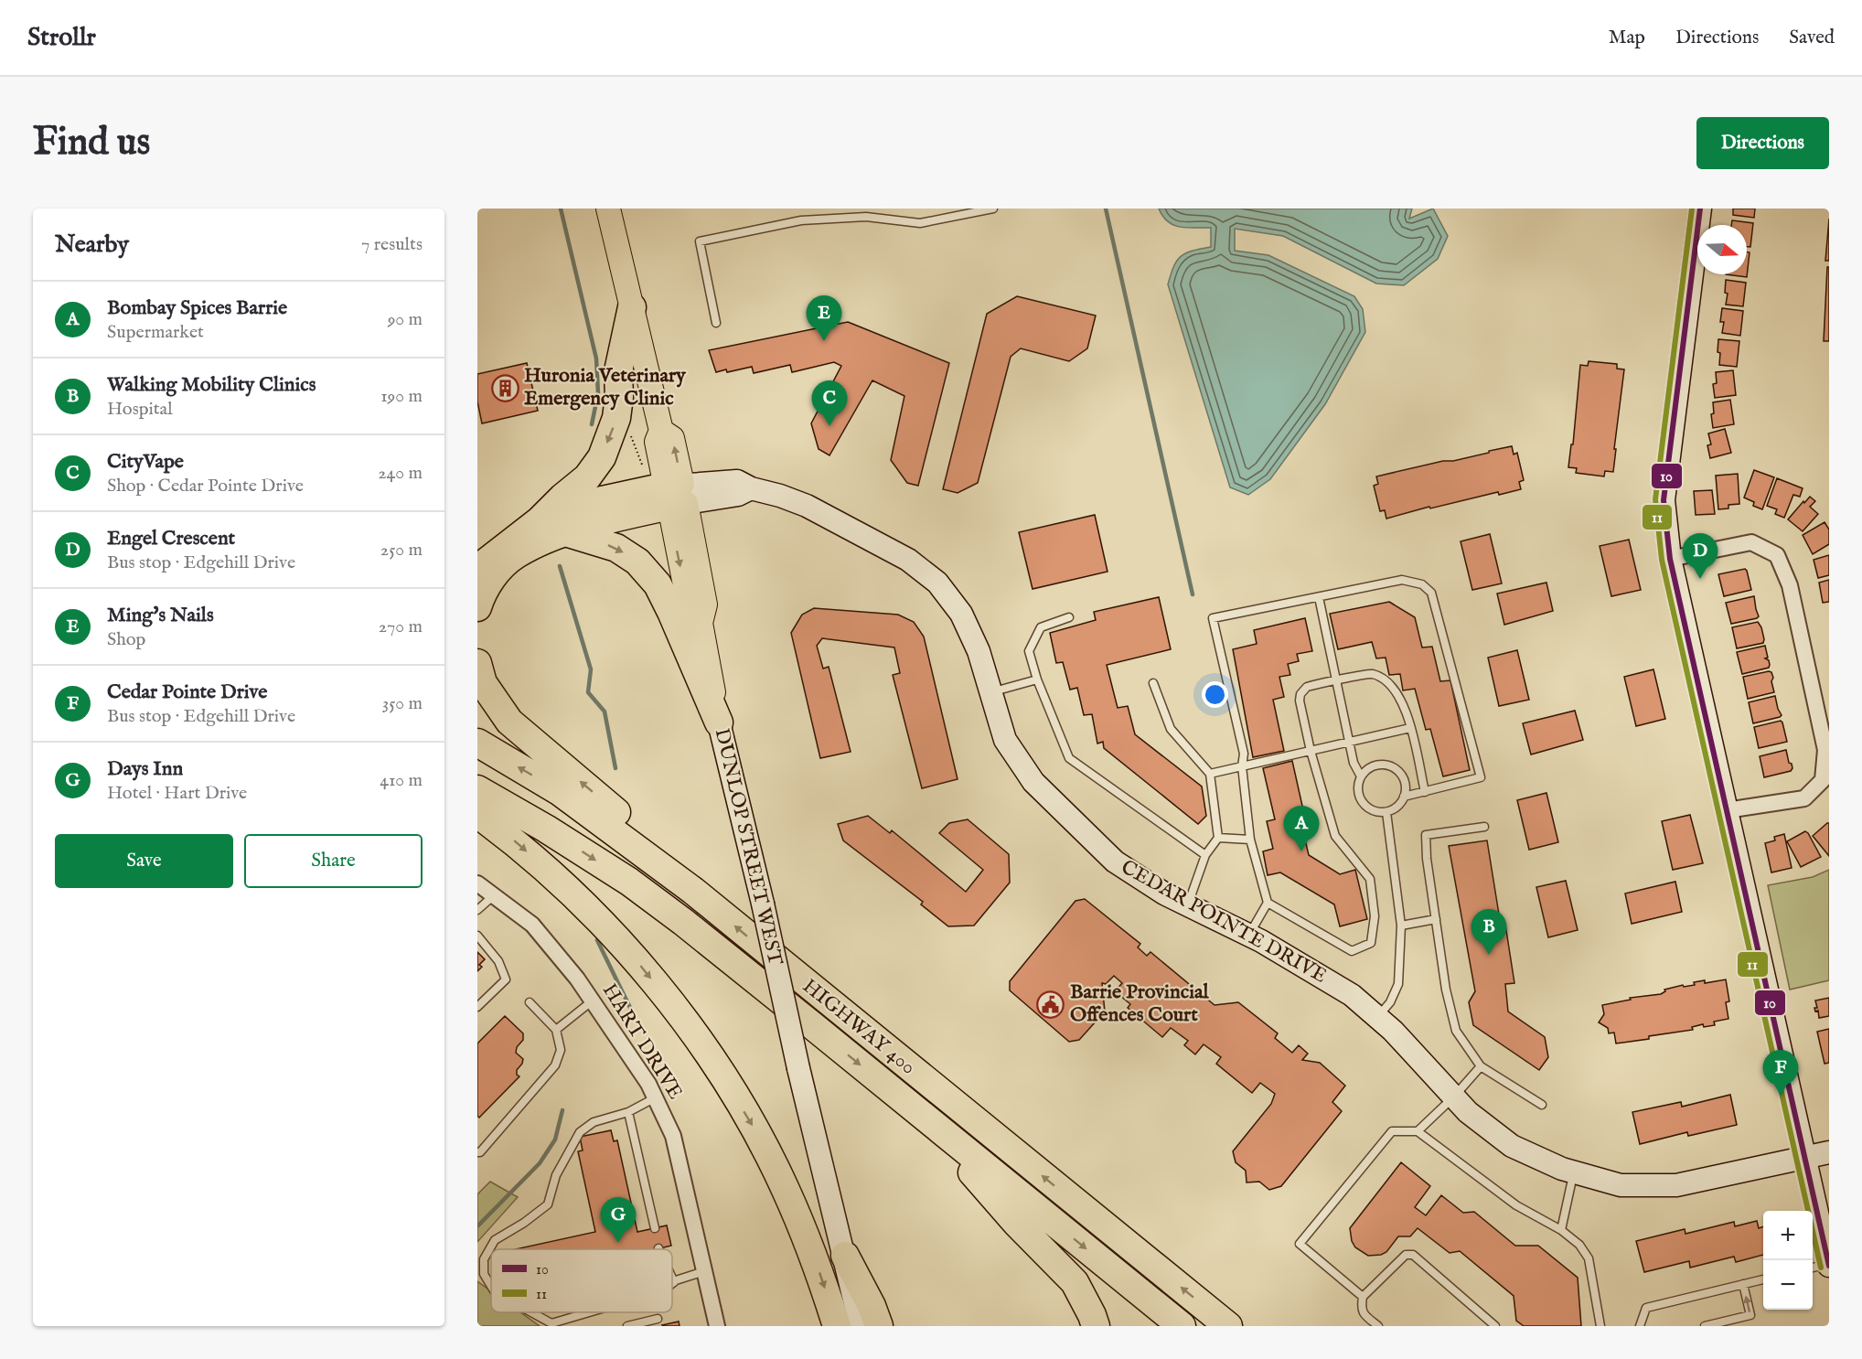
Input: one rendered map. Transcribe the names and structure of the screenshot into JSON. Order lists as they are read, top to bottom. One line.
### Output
{"streets":{"highway":["HIGHWAY 400"],"main road":["DUNLOP STREET WEST"],"street":["CEDAR POINTE DRIVE","HART DRIVE"]},"crossings":[["DUNLOP STREET WEST","CEDAR POINTE DRIVE"]],"places":{"building":["Huronia Veterinary Emergency Clinic"],"public building":["Barrie Provincial Offences Court"]},"lines":["transit line 10","transit line 11"],"legend":["10","11"],"north":"right","page":{"header":"Strollr","nav":["Map","Directions","Saved"],"buttons":["Directions",["Save","Share"]],"title":"Find us","heading":["Nearby","7 results"],"list":[{"mark":"A","name":"Bombay Spices Barrie","note":"Supermarket","value":"90 m"},{"mark":"B","name":"Walking Mobility Clinics","note":"Hospital","value":"190 m"},{"mark":"C","name":"CityVape","note":"Shop · Cedar Pointe Drive","value":"240 m"},{"mark":"D","name":"Engel Crescent","note":"Bus stop · Edgehill Drive","value":"250 m"},{"mark":"E","name":"Ming's Nails","note":"Shop","value":"270 m"},{"mark":"F","name":"Cedar Pointe Drive","note":"Bus stop · Edgehill Drive","value":"350 m"},{"mark":"G","name":"Days Inn","note":"Hotel · Hart Drive","value":"410 m"}],"pins":["E","C","D","A","B","F","G"],"map_buttons":["+","−"]}}
